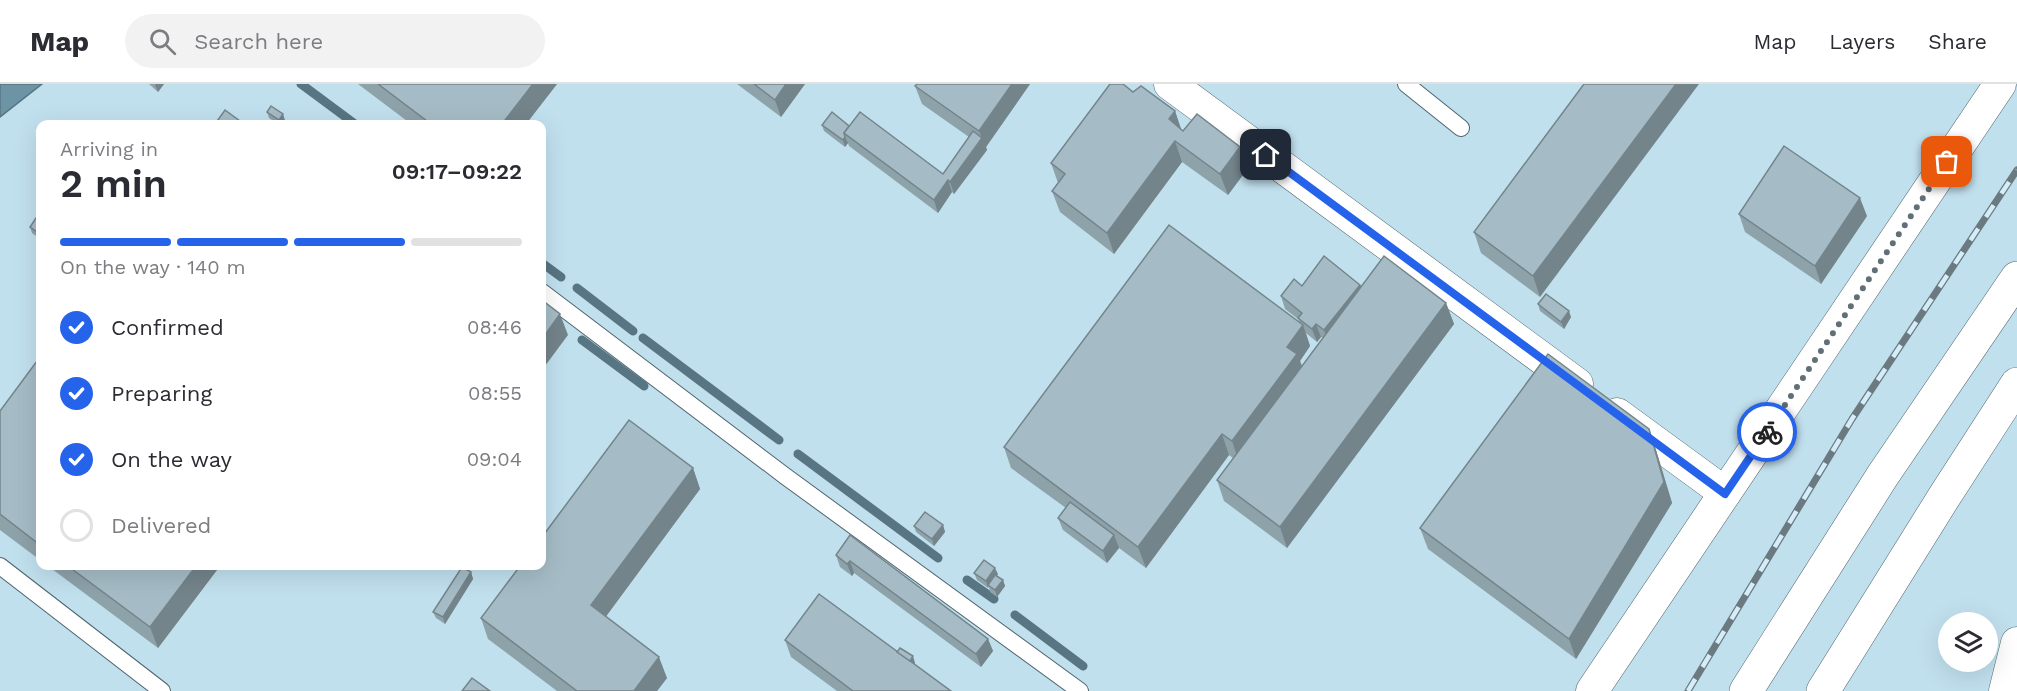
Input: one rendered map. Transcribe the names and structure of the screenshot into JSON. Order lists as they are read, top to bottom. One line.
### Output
{"page":{"header":"Map","search":"Search here","nav":["Map","Layers","Share"],"heading":["2 min","Arriving in","09:17–09:22"],"bar":"On the way · 140 m","list":[["Confirmed","08:46"],["Preparing","08:55"],["On the way","09:04"],"Delivered"]}}
